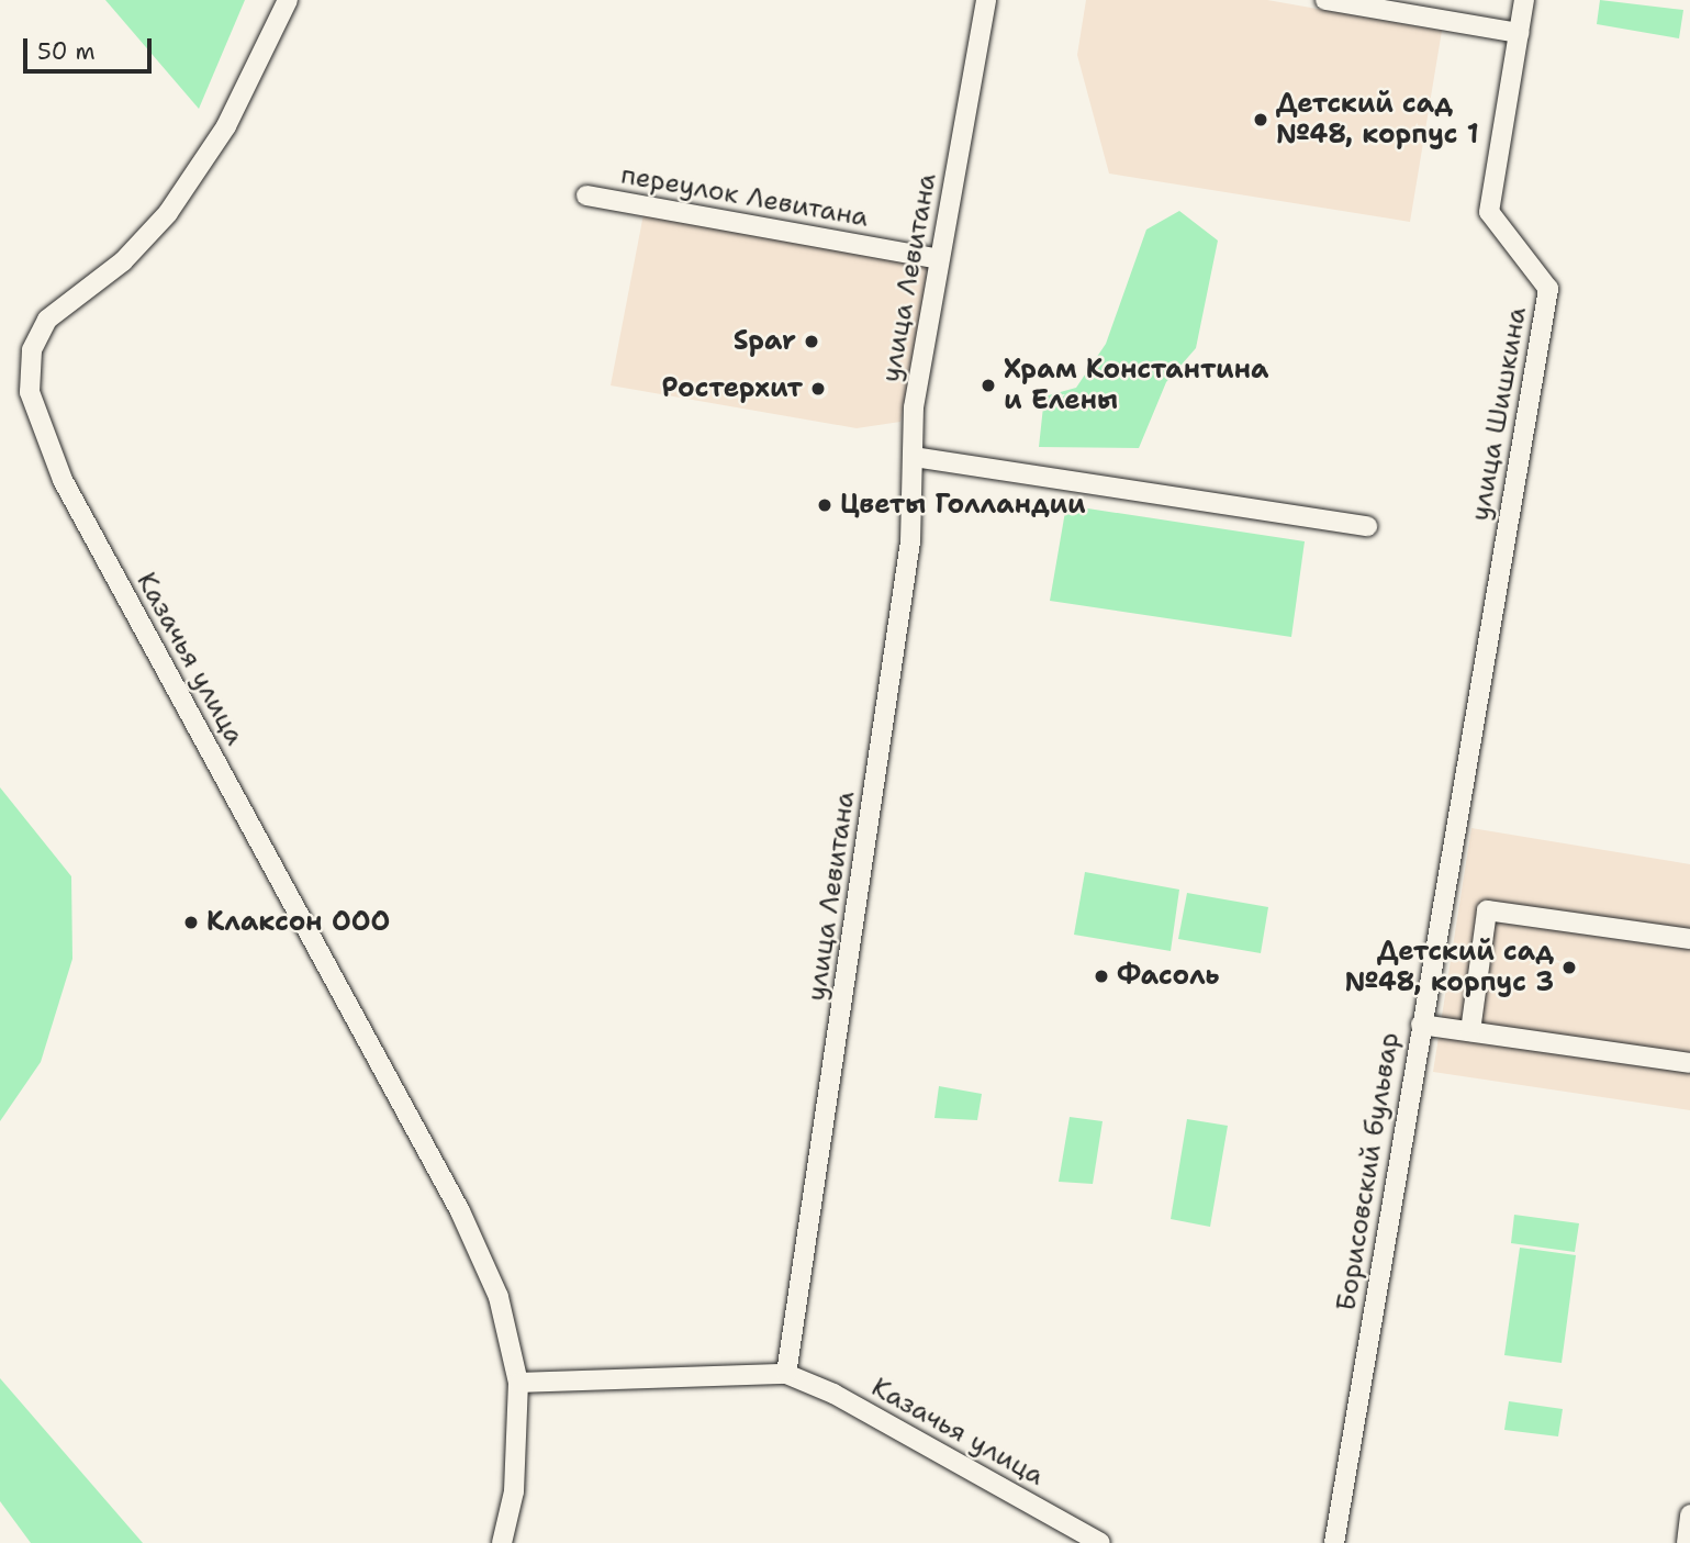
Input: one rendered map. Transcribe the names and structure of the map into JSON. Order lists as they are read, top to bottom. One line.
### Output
{"streets":{"street":["переулок Левитана","улица Левитана","улица Шишкина","Казачья улица","Борисовский бульвар"]},"crossings":[["переулок Левитана","улица Левитана"],["улица Левитана","Казачья улица"],["улица Шишкина","Борисовский бульвар"]],"places":["Детский сад №48, корпус 1","Spar","Храм Константина и Елены","Ростерхит","Цветы Голландии","Клаксон ООО","Детский сад №48, корпус 3","Фасоль"],"scale_bar":"50 m"}
